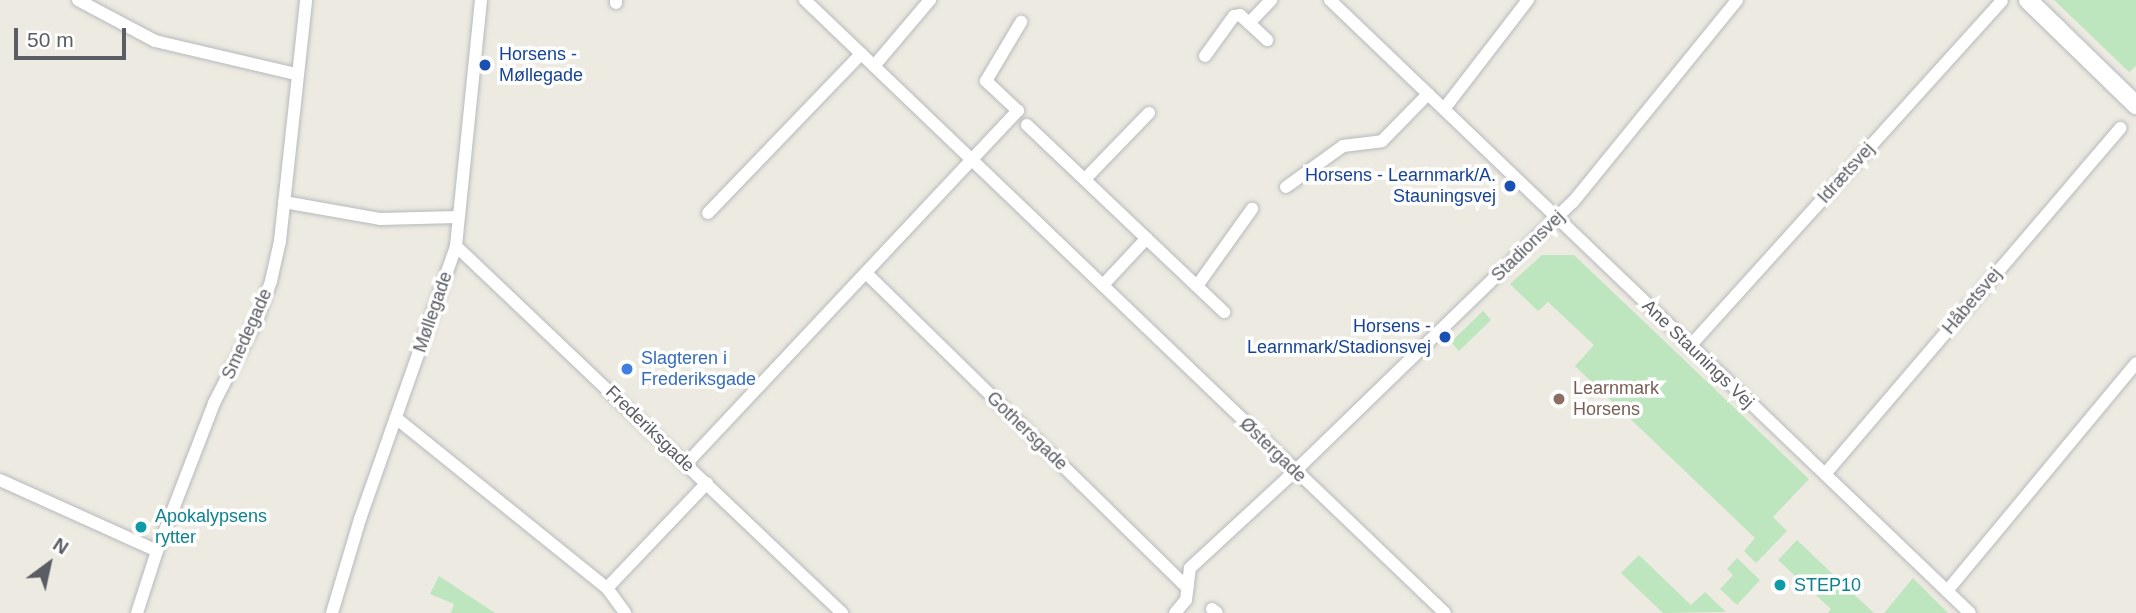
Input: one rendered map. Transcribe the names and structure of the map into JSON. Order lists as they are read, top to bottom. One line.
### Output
{"streets":{"street":["Idrætsvej","Stadionsvej","Håbetsvej","Møllegade","Smedegade","Ane Staunings Vej","Frederiksgade","Gothersgade","Østergade"]},"crossings":[["Idrætsvej","Ane Staunings Vej"],["Stadionsvej","Ane Staunings Vej"],["Stadionsvej","Gothersgade"],["Stadionsvej","Østergade"],["Håbetsvej","Ane Staunings Vej"],["Møllegade","Frederiksgade"]],"places":["Horsens - Møllegade","Horsens - Learnmark/A. Stauningsvej","Horsens - Learnmark/Stadionsvej","Slagteren i Frederiksgade","Learnmark Horsens","Apokalypsens rytter","STEP10"],"scale_bar":"50 m","north":"top right"}
